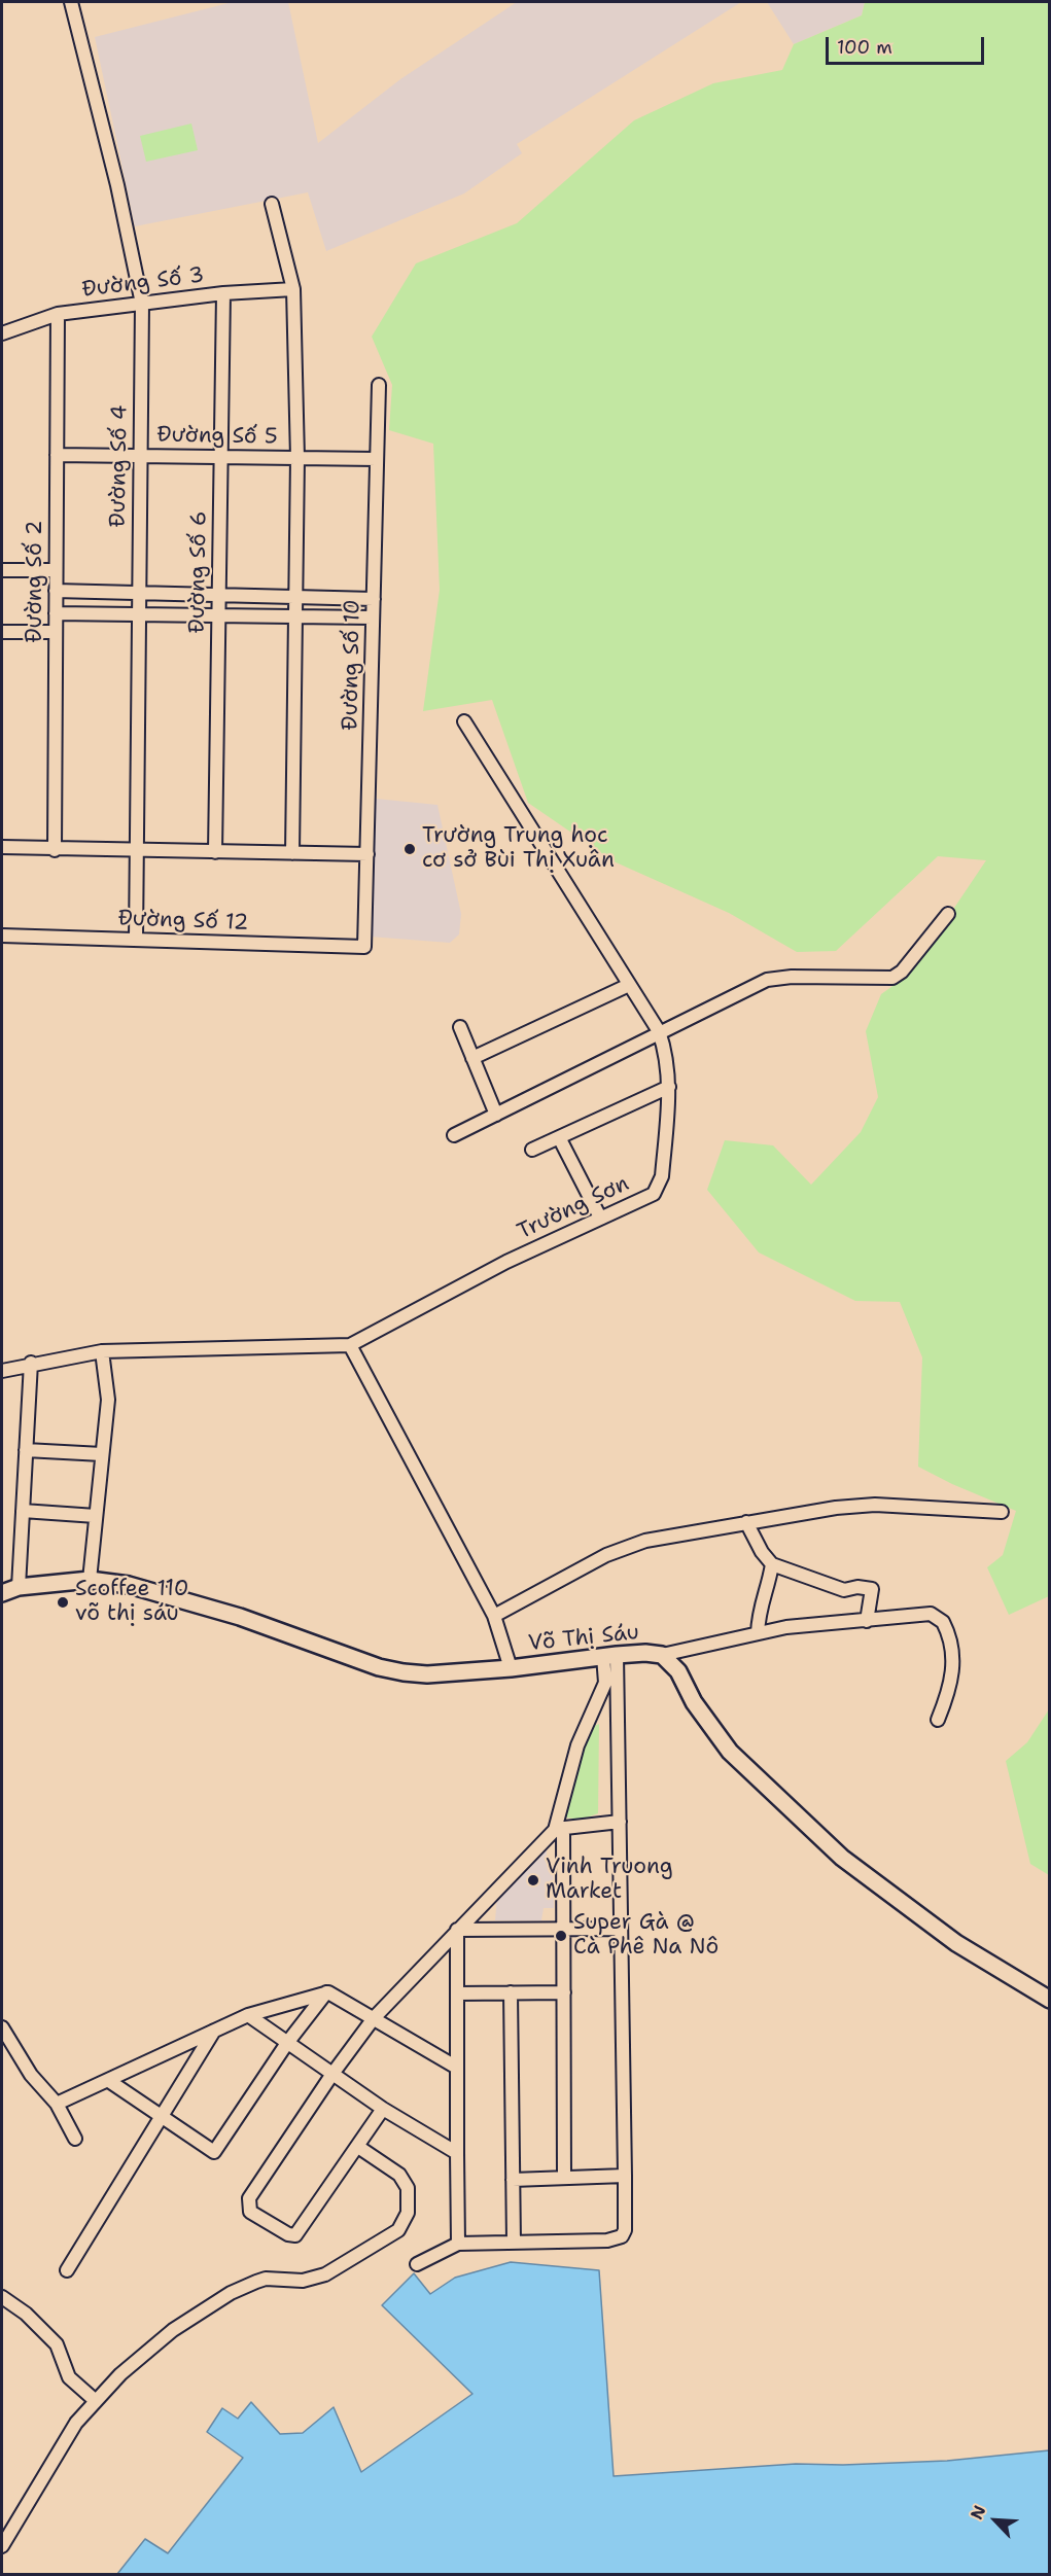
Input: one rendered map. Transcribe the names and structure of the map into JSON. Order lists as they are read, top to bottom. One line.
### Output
{"streets":{"main road":["Võ Thị Sáu"],"street":["Đường Số 3","Đường Số 5","Đường Số 4","Đường Số 6","Đường Số 2","Đường Số 10","Đường Số 12","Trường Sơn"]},"crossings":[["Đường Số 3","Đường Số 4"],["Đường Số 3","Đường Số 6"],["Đường Số 3","Đường Số 2"],["Đường Số 5","Đường Số 4"],["Đường Số 5","Đường Số 6"],["Đường Số 5","Đường Số 2"],["Đường Số 5","Đường Số 10"],["Đường Số 4","Đường Số 12"],["Đường Số 10","Đường Số 12"]],"places":["Trường Trung học cơ sở Bùi Thị Xuân","Scoffee 110 võ thị sáu","Vinh Truong Market","Super Gà @ Cà Phê Na Nô"],"scale_bar":"100 m","north":"top left"}
